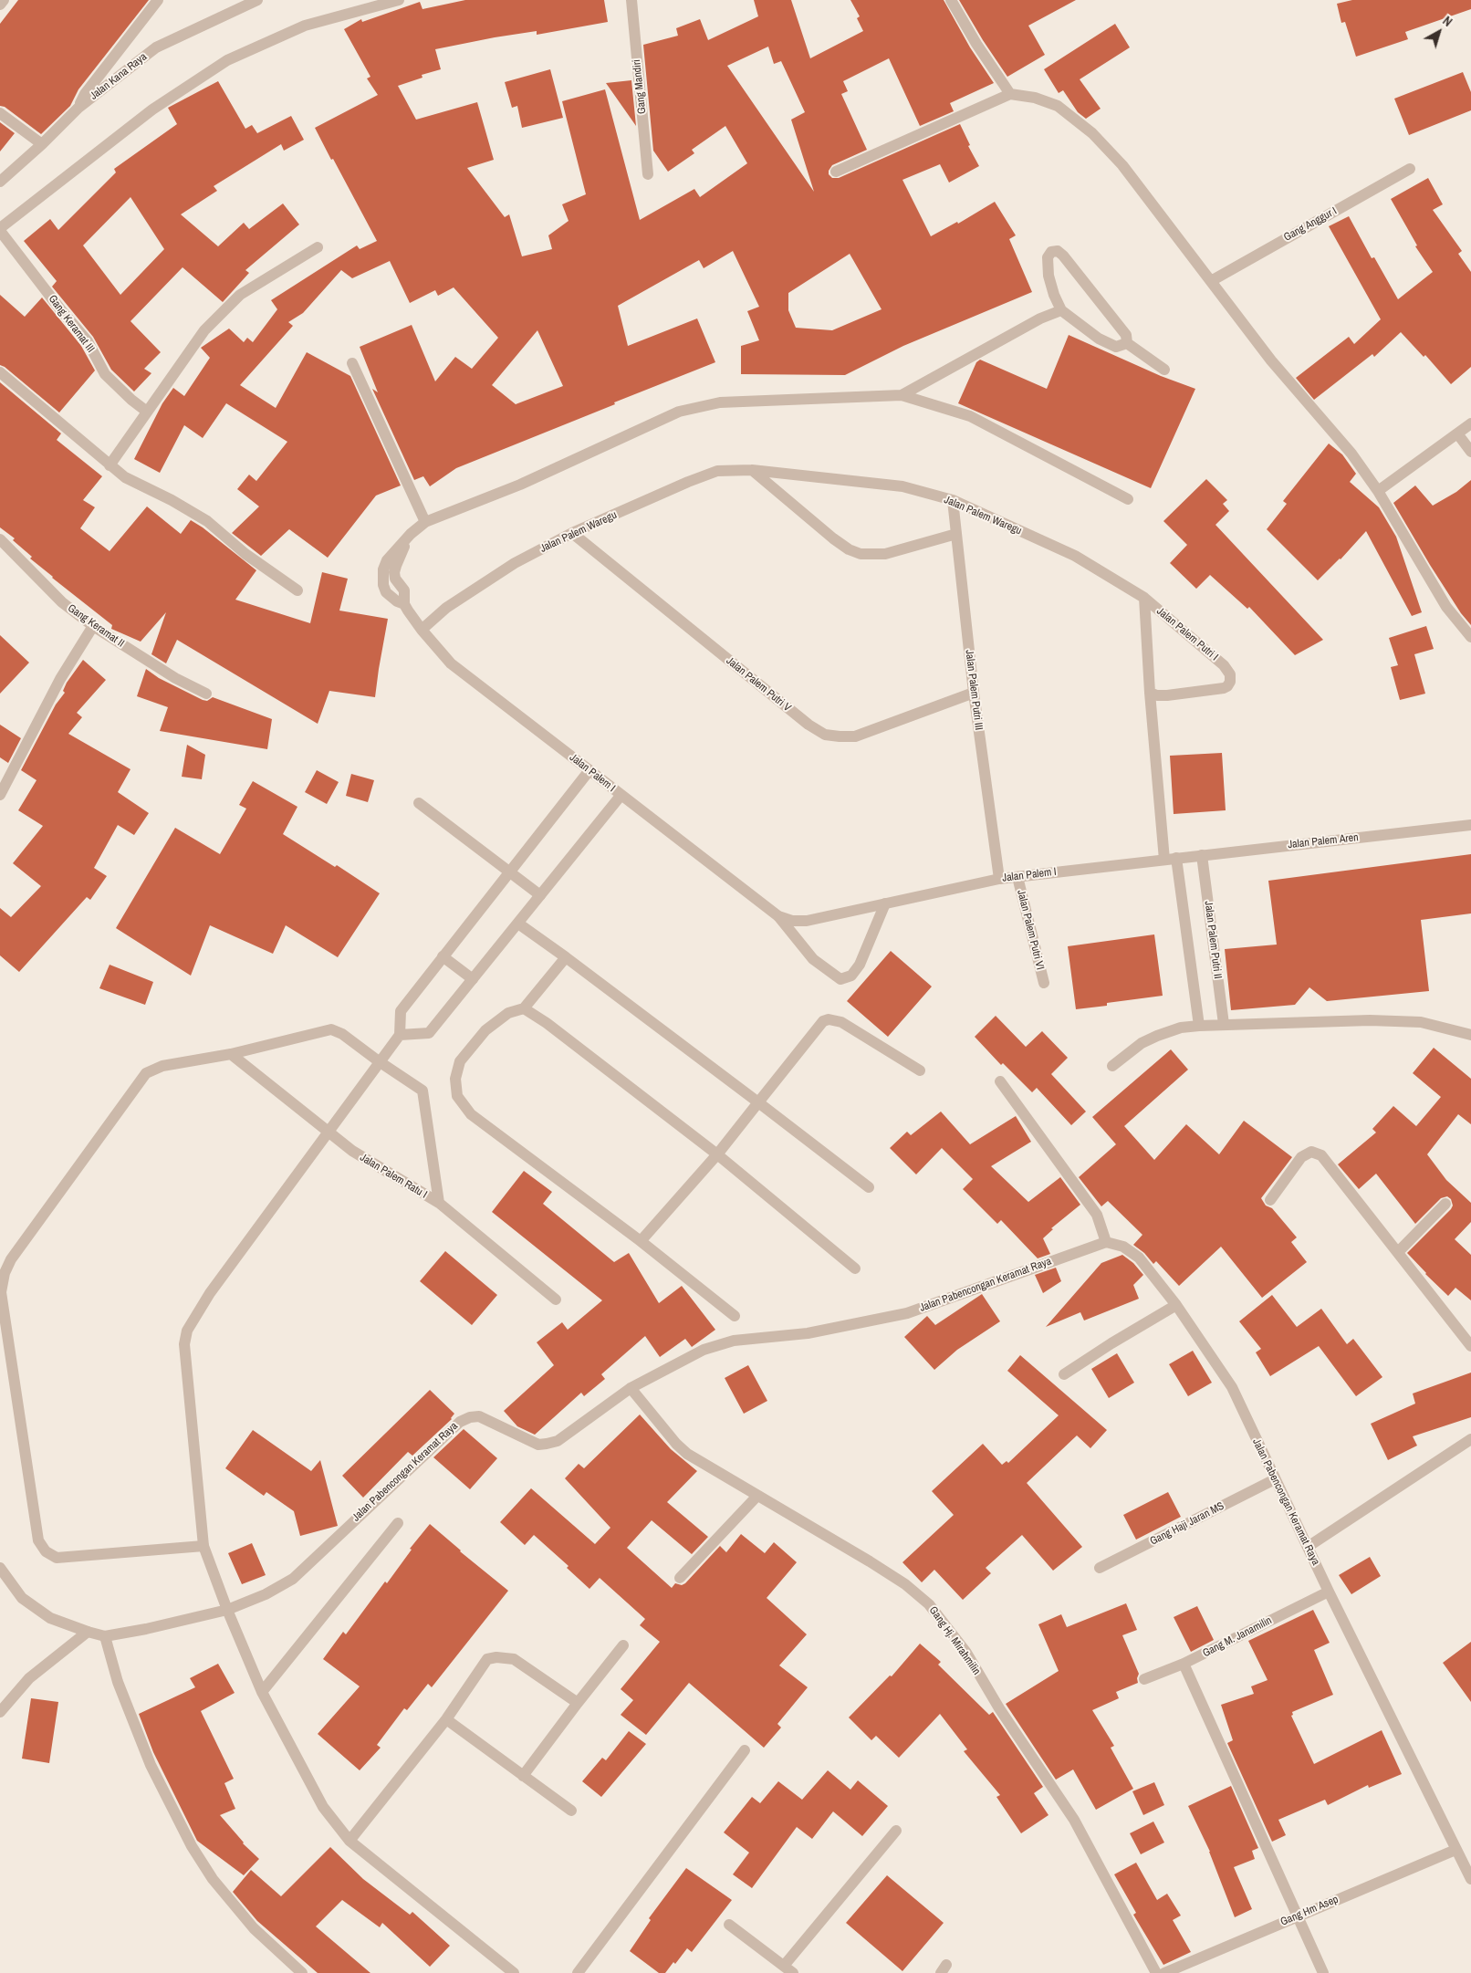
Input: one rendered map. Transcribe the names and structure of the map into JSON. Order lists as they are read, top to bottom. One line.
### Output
{"streets":{"street":["Jalan Kana Raya","Gang Mandiri","Gang Anggur I","Gang Keramat III","Jalan Palem Waregu","Gang Keramat II","Jalan Palem Putri I","Jalan Palem Putri V","Jalan Palem Putri III","Jalan Palem I","Jalan Palem Aren","Jalan Palem Putri VI","Jalan Palem Putri II","Jalan Palem Ratu I","Jalan Pabencongan Keramat Raya","Gang Haji Jaran MS","Gang M. Janamilin","Gang Hj. Mirahmilin","Gang Hm Asep"]},"crossings":[["Jalan Palem Waregu","Jalan Palem Putri I"],["Jalan Palem Waregu","Jalan Palem Putri V"],["Jalan Palem Waregu","Jalan Palem Putri III"],["Jalan Palem Waregu","Jalan Palem I"],["Jalan Palem Putri I","Jalan Palem I"],["Jalan Palem Putri I","Jalan Palem Aren"],["Jalan Palem Putri V","Jalan Palem Putri III"],["Jalan Palem Putri III","Jalan Palem I"],["Jalan Palem I","Jalan Palem Aren"],["Jalan Palem I","Jalan Palem Putri VI"],["Jalan Palem Aren","Jalan Palem Putri II"],["Jalan Pabencongan Keramat Raya","Gang Haji Jaran MS"],["Jalan Pabencongan Keramat Raya","Gang M. Janamilin"],["Jalan Pabencongan Keramat Raya","Gang Hj. Mirahmilin"],["Jalan Pabencongan Keramat Raya","Gang Hm Asep"]],"north":"top right"}
